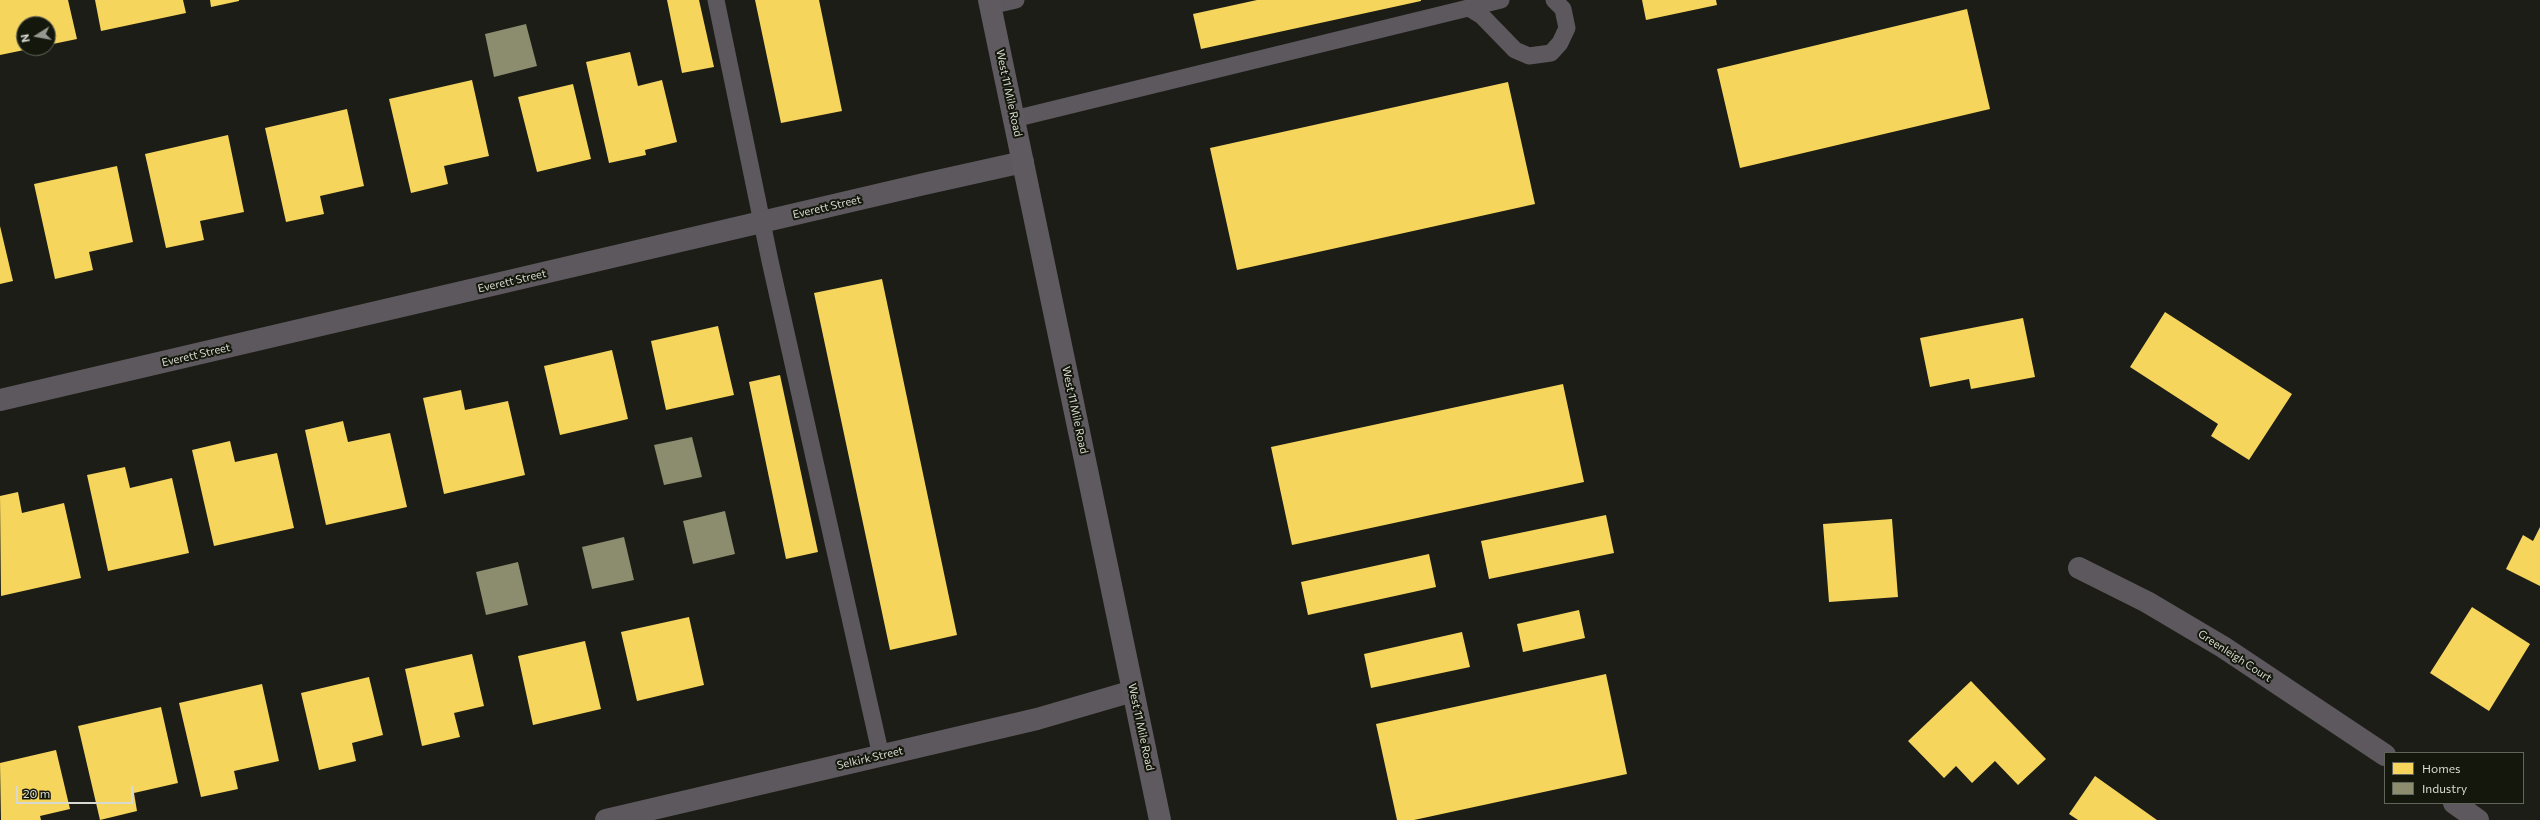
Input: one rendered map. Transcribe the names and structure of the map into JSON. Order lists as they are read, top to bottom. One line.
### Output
{"streets":{"main road":["West 11 Mile Road"],"street":["Everett Street","Greenleigh Court","Selkirk Street"]},"crossings":[["West 11 Mile Road","Everett Street"],["West 11 Mile Road","Selkirk Street"]],"legend":["Homes","Industry"],"scale_bar":"20 m","north":"left"}
